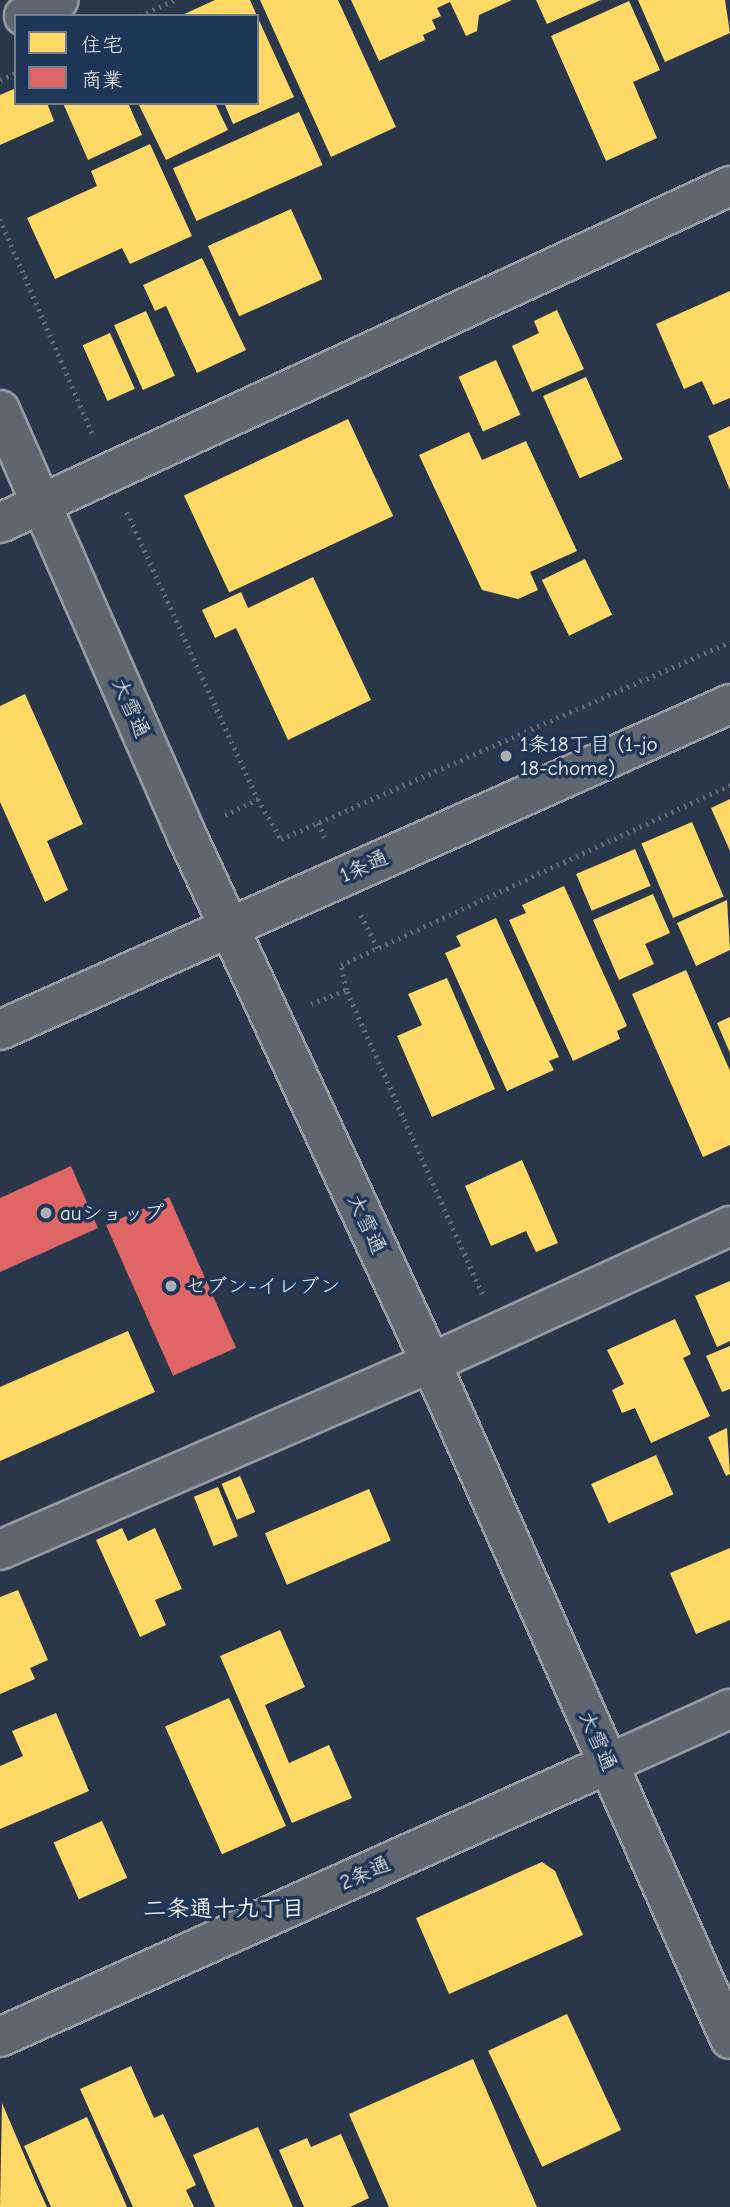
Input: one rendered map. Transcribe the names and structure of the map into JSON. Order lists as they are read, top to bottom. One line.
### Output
{"streets":{"street":["大雪通","1条通","2条通"]},"crossings":[["大雪通","1条通"],["大雪通","2条通"]],"districts":["二条通十九丁目"],"places":["1条18丁目 (1-jo 18-chome)","auショップ","セブン-イレブン"],"legend":["住宅","商業"]}
